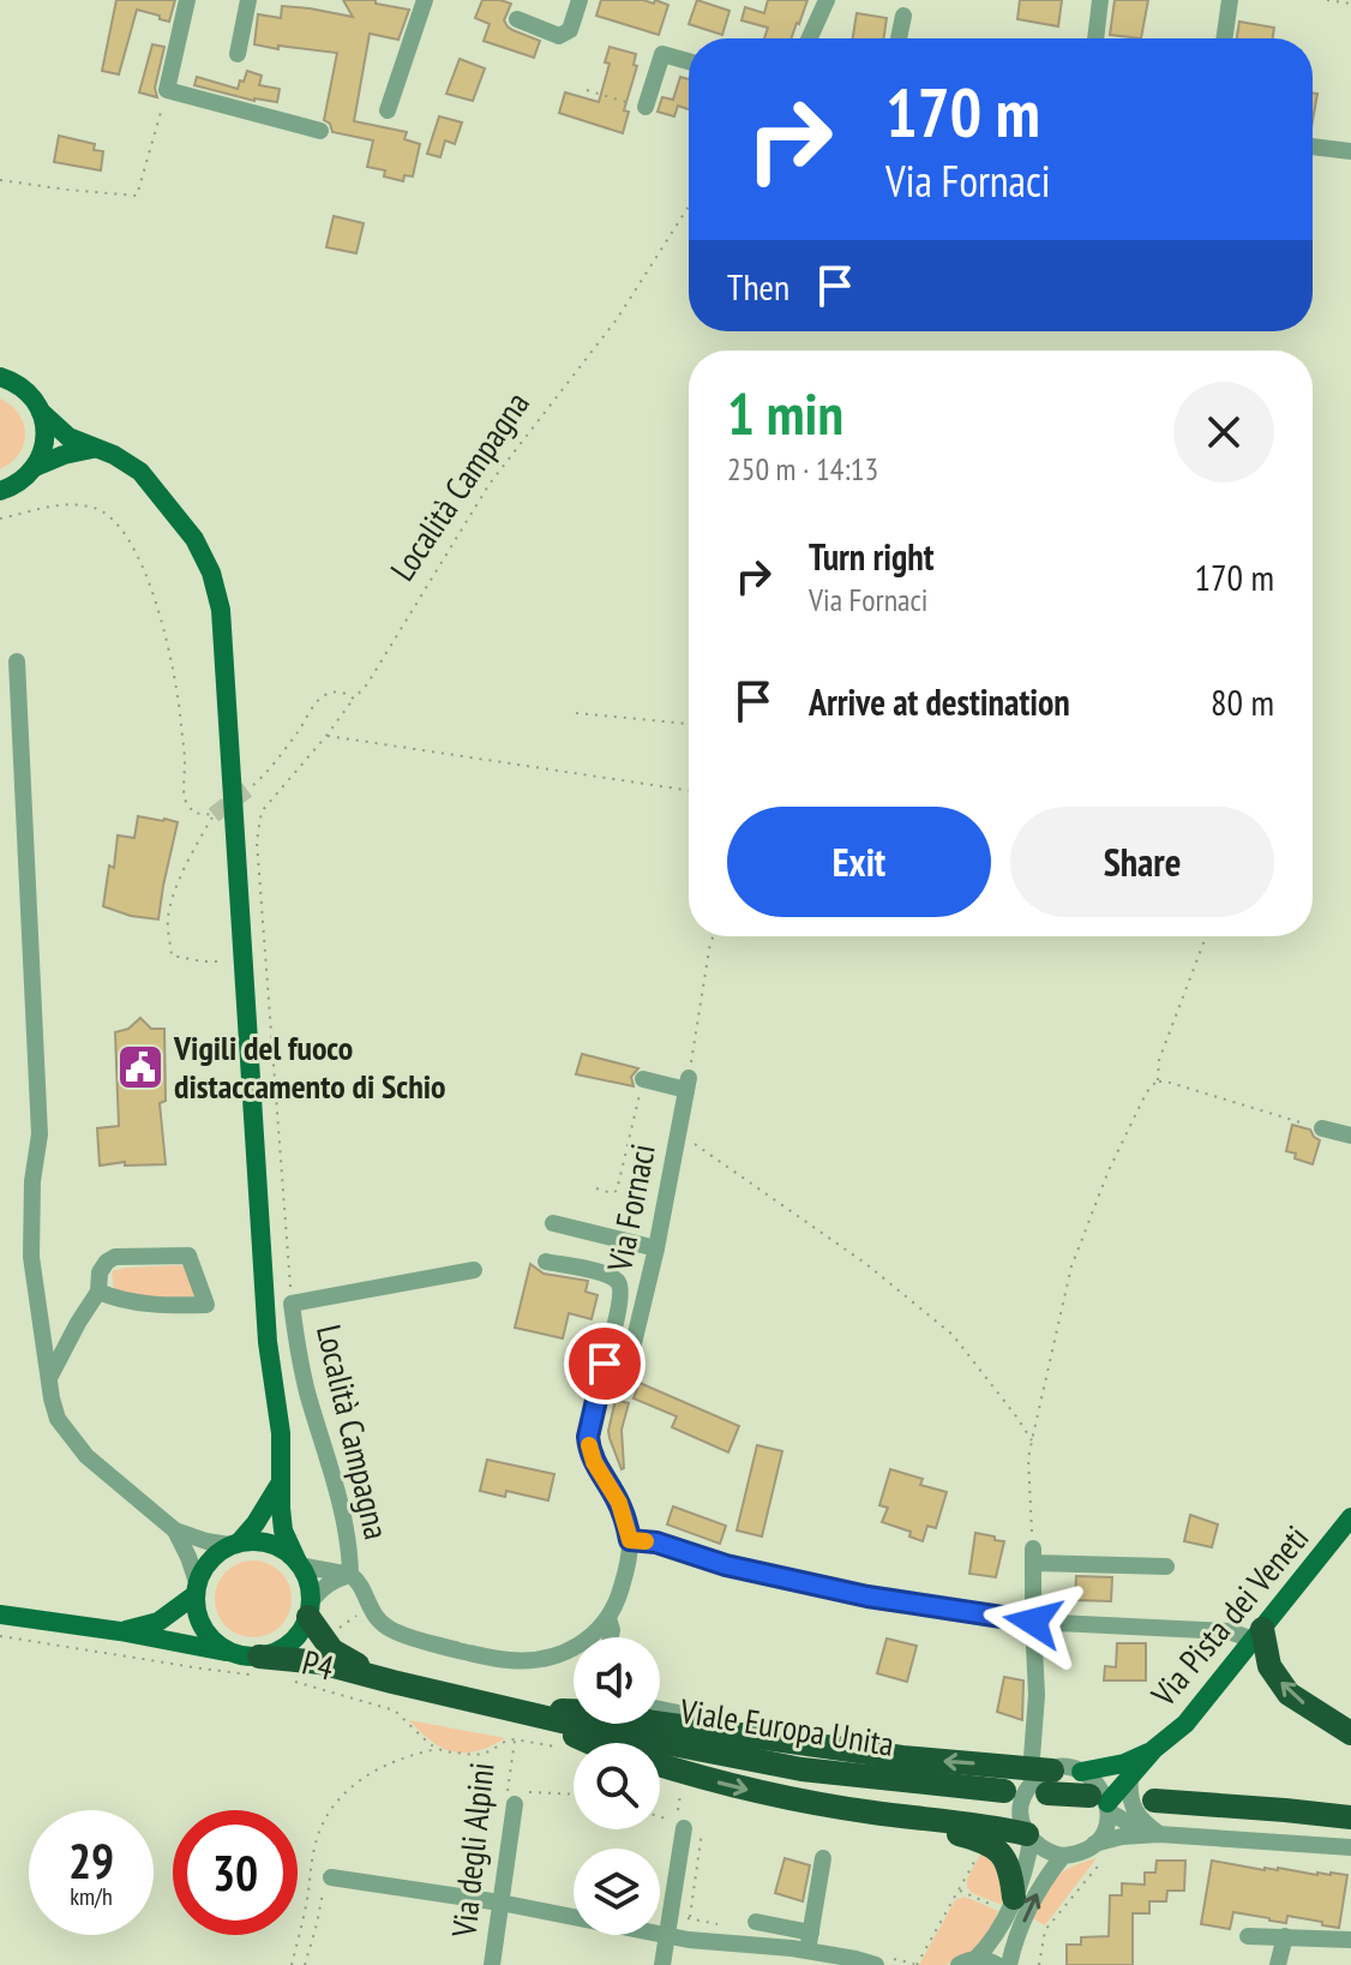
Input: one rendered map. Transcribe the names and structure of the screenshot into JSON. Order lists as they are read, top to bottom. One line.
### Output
{"streets":{"highway":["Viale Europa Unita"],"main road":["Via Pista dei Veneti"],"street":["Località Campagna","Via Fornaci","Via degli Alpini"],"path":["P4"]},"crossings":[["Località Campagna","P4"]],"places":{"public building":["Vigili del fuoco distaccamento di Schio"]},"page":{"turn":["170 m","Via Fornaci"],"then":"Then","heading":["1 min","250 m · 14:13"],"list":[{"name":"Turn right","note":"Via Fornaci","value":"170 m"},{"name":"Arrive at destination","value":"80 m"}],"buttons":["Exit","Share"],"speed":"29 km/h","limit":"30"}}
